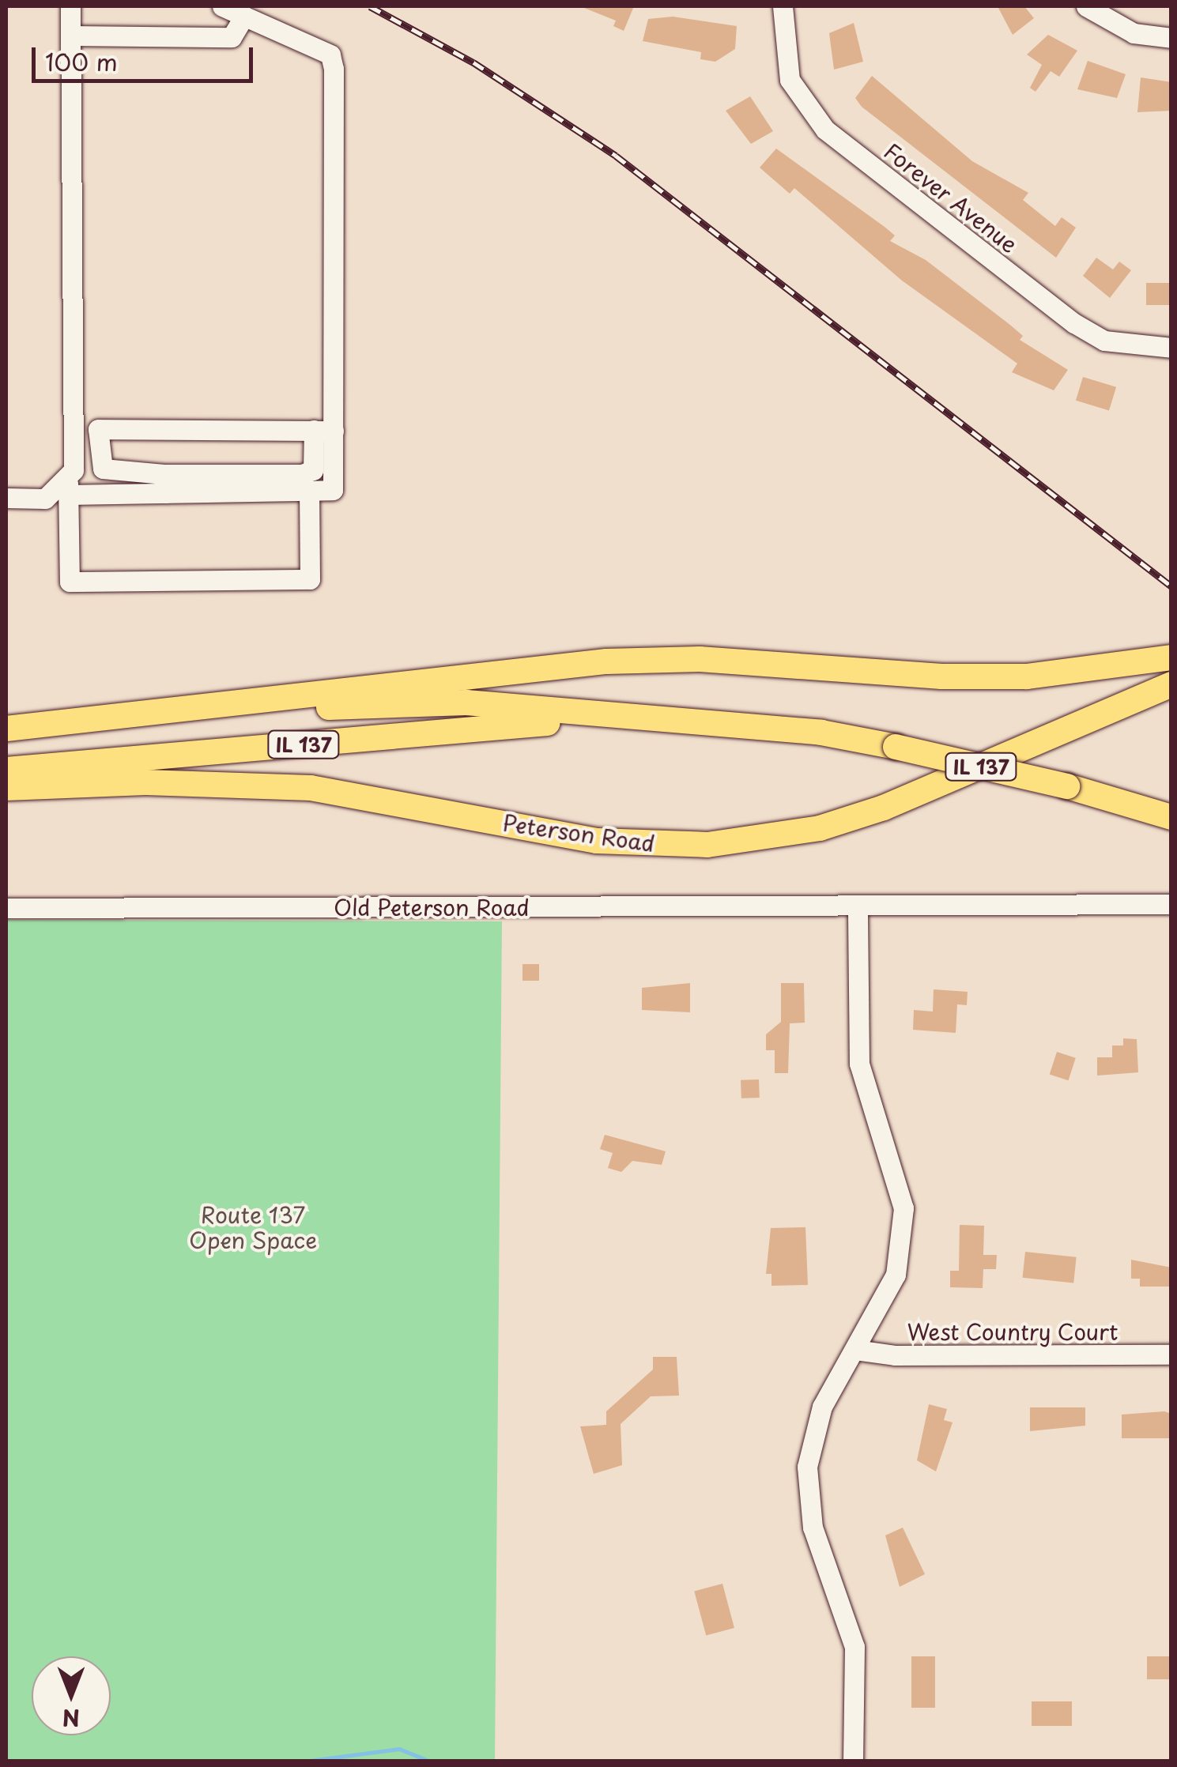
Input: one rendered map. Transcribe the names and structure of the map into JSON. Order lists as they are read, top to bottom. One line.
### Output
{"streets":{"main road":["IL 137","Peterson Road"],"street":["Forever Avenue","Old Peterson Road","West Country Court"]},"parks":["Route 137 Open Space"],"scale_bar":"100 m","north":"bottom"}
